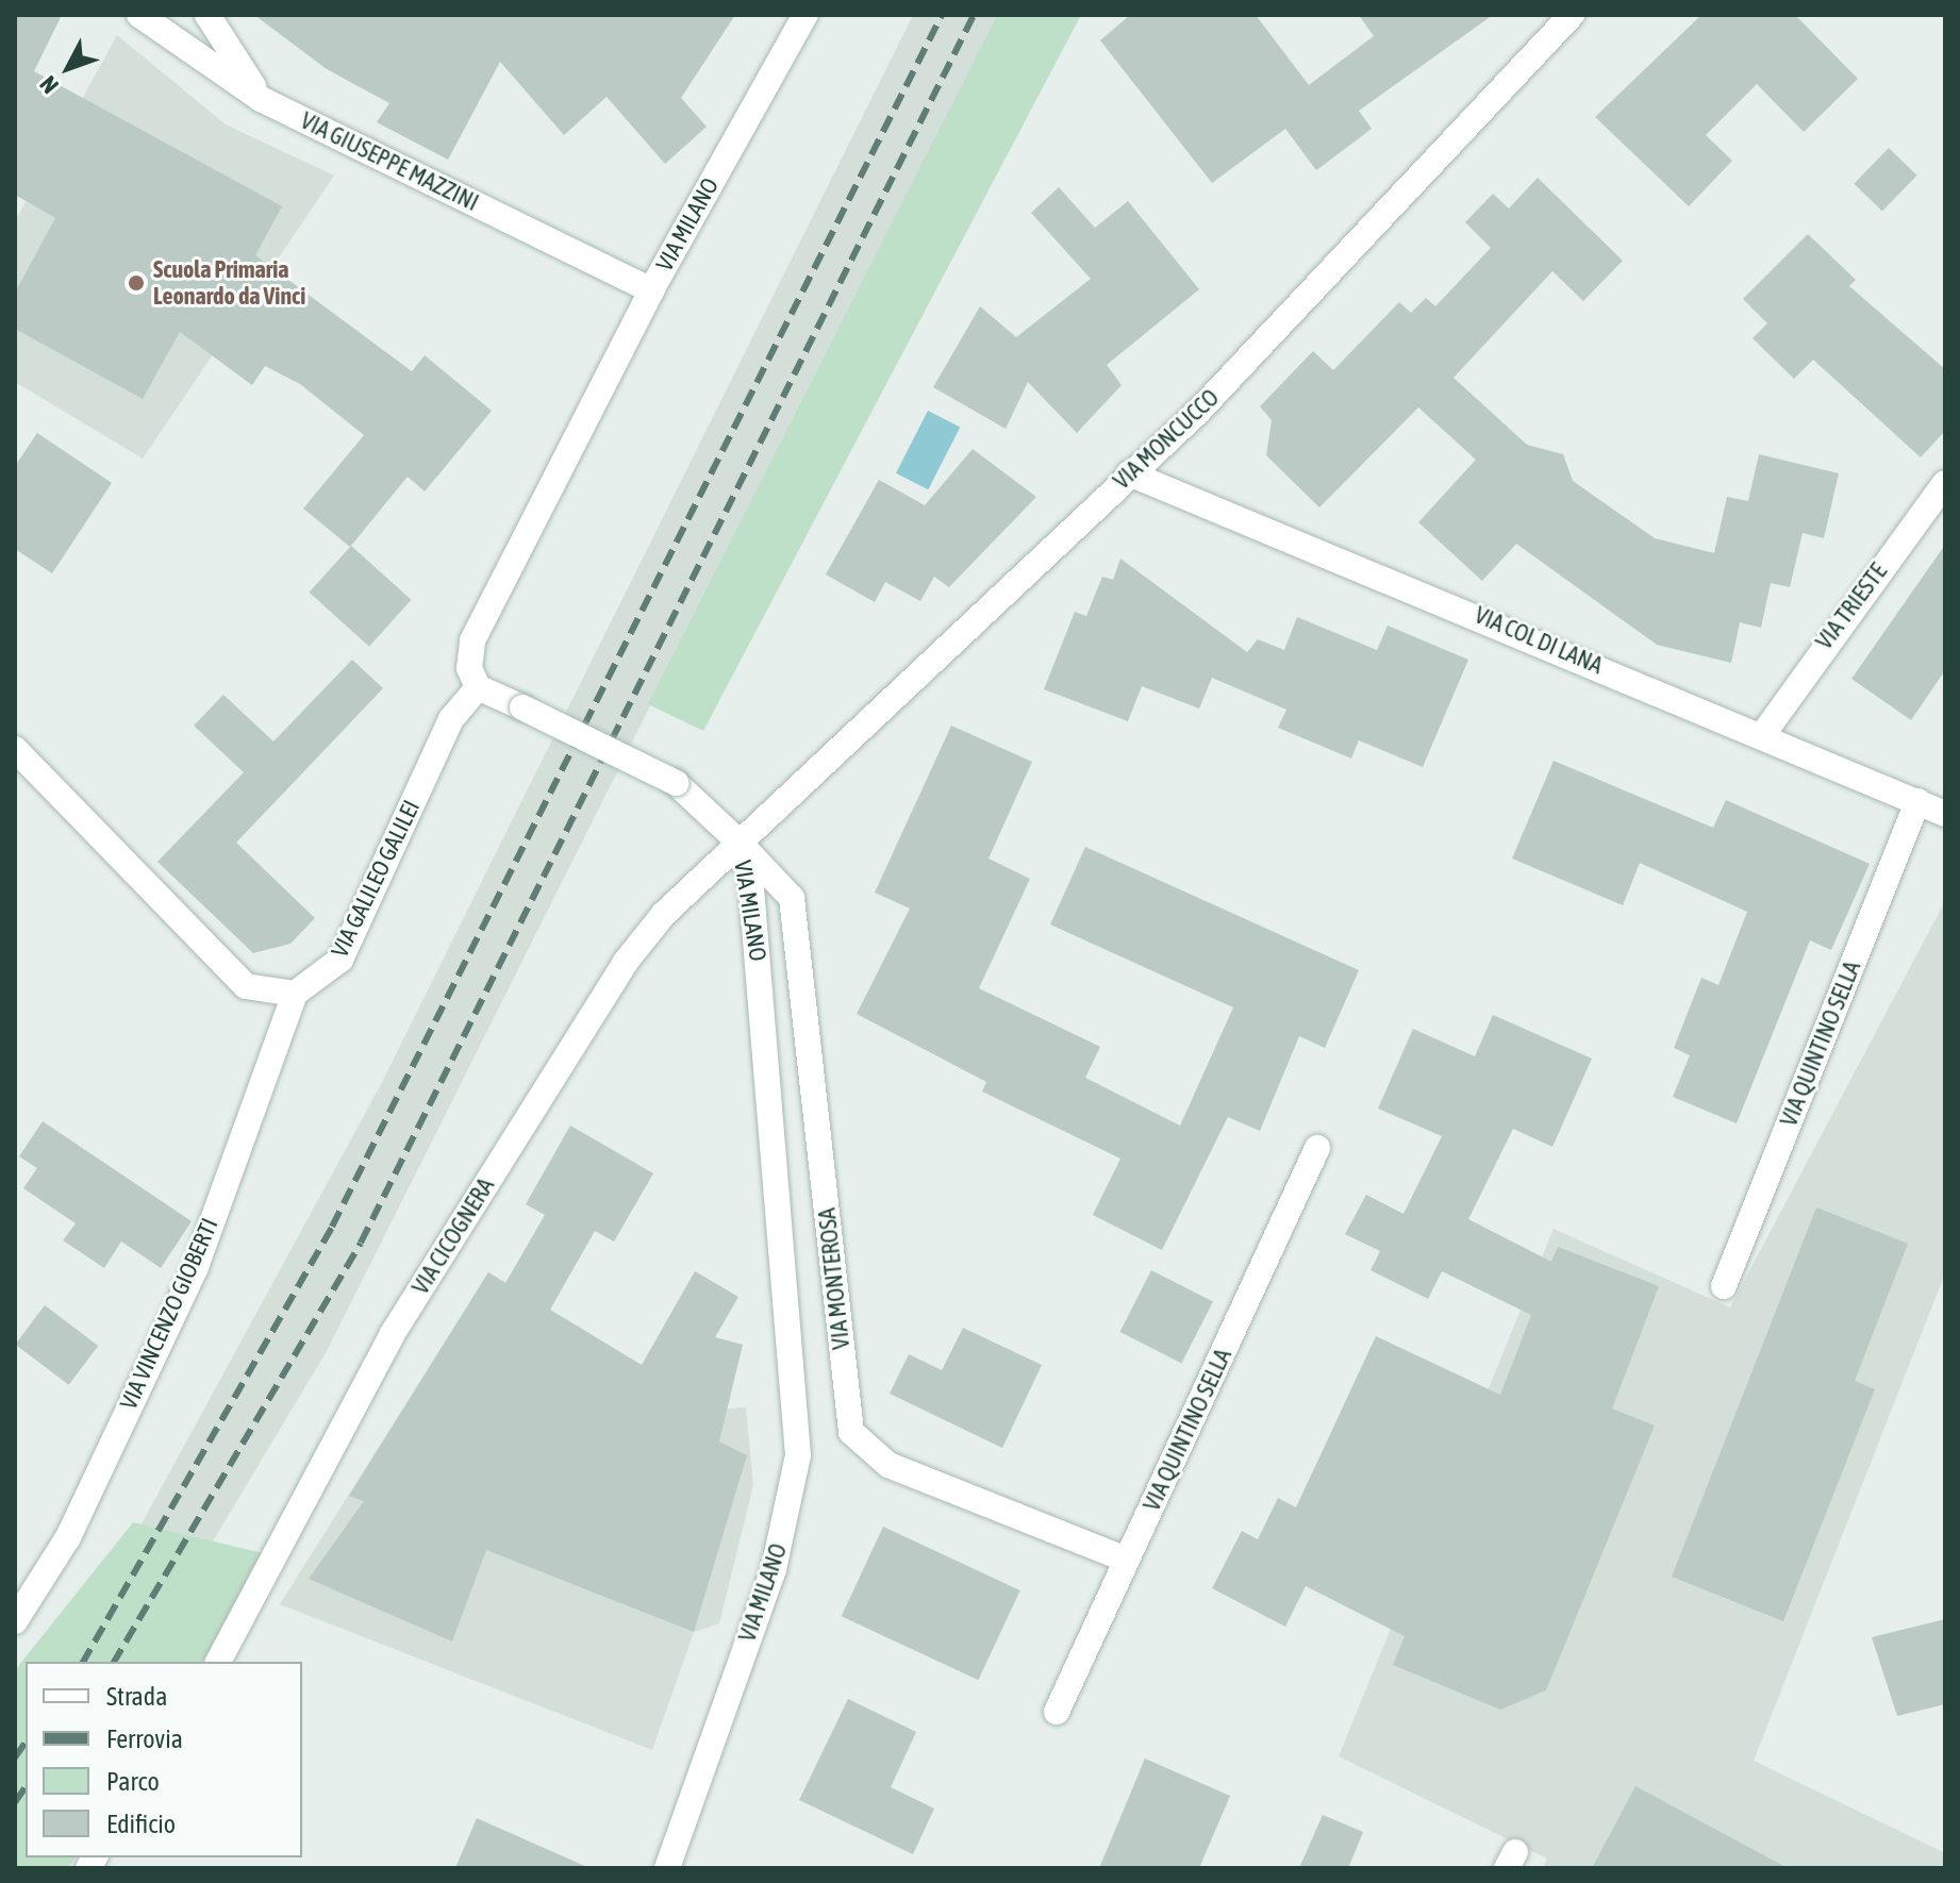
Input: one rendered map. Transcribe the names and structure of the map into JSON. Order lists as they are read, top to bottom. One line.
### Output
{"streets":{"street":["VIA GIUSEPPE MAZZINI","VIA MILANO","VIA MONCUCCO","VIA TRIESTE","VIA COL DI LANA","VIA GALILEO GALILEI","VIA QUINTINO SELLA","VIA CICOGNERA","VIA MONTEROSA","VIA VINCENZO GIOBERTI"]},"crossings":[["VIA GIUSEPPE MAZZINI","VIA MILANO"],["VIA MILANO","VIA MONCUCCO"],["VIA MILANO","VIA GALILEO GALILEI"],["VIA MILANO","VIA CICOGNERA"],["VIA MILANO","VIA MONTEROSA"],["VIA MONCUCCO","VIA COL DI LANA"],["VIA MONCUCCO","VIA CICOGNERA"],["VIA MONCUCCO","VIA MONTEROSA"],["VIA TRIESTE","VIA COL DI LANA"],["VIA COL DI LANA","VIA QUINTINO SELLA"],["VIA GALILEO GALILEI","VIA VINCENZO GIOBERTI"],["VIA QUINTINO SELLA","VIA MONTEROSA"],["VIA CICOGNERA","VIA MONTEROSA"]],"places":["Scuola Primaria Leonardo da Vinci"],"legend":["Strada","Ferrovia","Parco","Edificio"],"north":"bottom left"}
